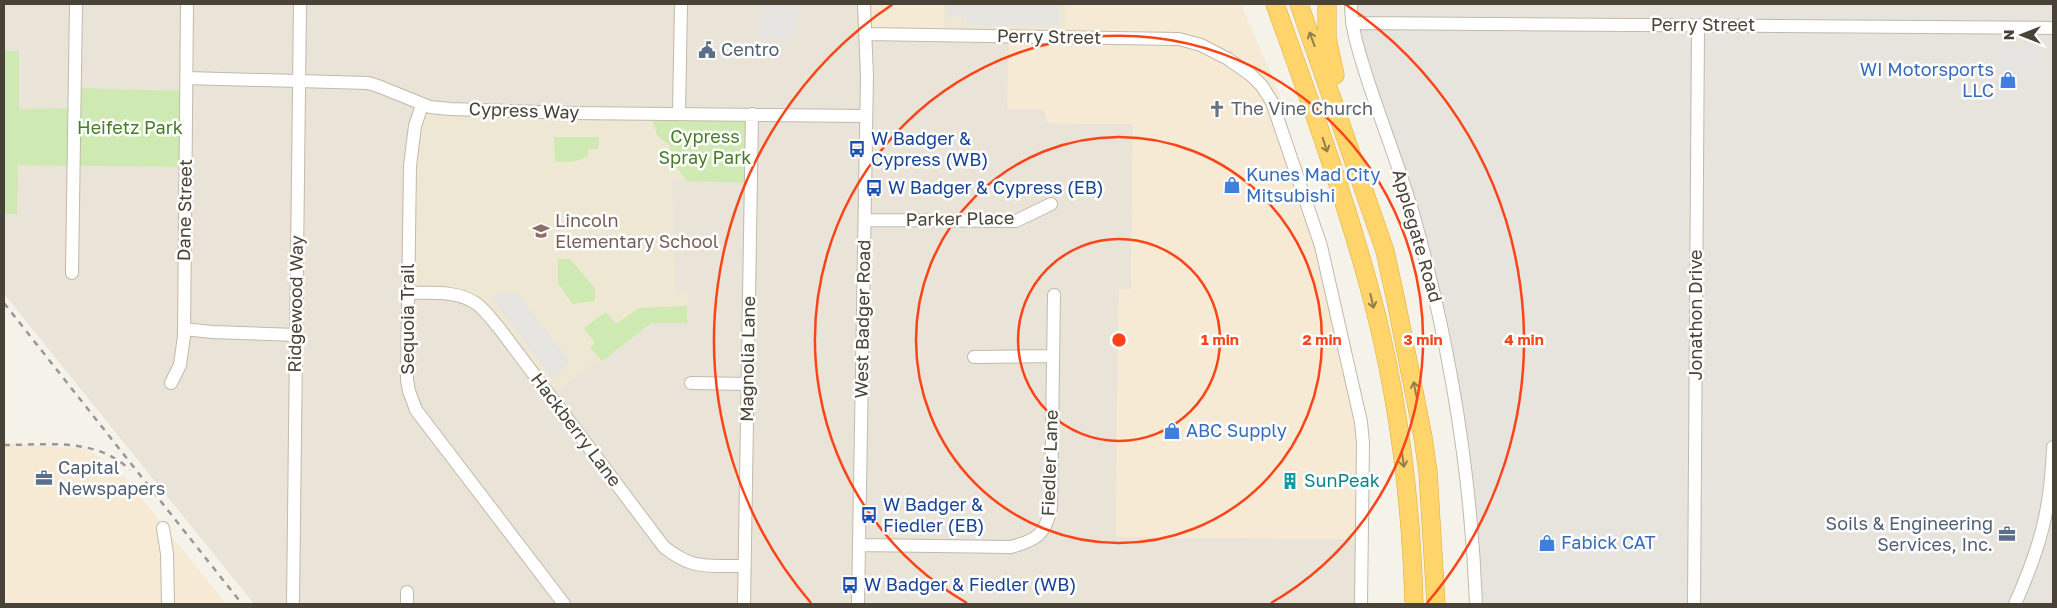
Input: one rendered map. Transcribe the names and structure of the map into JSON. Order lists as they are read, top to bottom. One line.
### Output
{"streets":{"street":["Perry Street","Cypress Way","Dane Street","Parker Place","Applegate Road","Ridgewood Way","Jonathon Drive","Sequoia Trail","West Badger Road","Magnolia Lane","Hackberry Lane","Fiedler Lane"]},"crossings":[["Perry Street","Applegate Road"],["Perry Street","Jonathon Drive"],["Perry Street","West Badger Road"],["Cypress Way","Dane Street"],["Cypress Way","Ridgewood Way"],["Cypress Way","Sequoia Trail"],["Cypress Way","West Badger Road"],["Cypress Way","Magnolia Lane"],["Parker Place","West Badger Road"],["Sequoia Trail","Hackberry Lane"],["West Badger Road","Fiedler Lane"],["Magnolia Lane","Hackberry Lane"]],"parks":["Heifetz Park","Cypress Spray Park"],"places":{"public building":["Centro"],"shop":["WI Motorsports LLC","Kunes Mad City Mitsubishi","ABC Supply","Fabick CAT"],"church":["The Vine Church"],"bus stop":["W Badger & Cypress (WB)","W Badger & Cypress (EB)","W Badger & Fiedler (EB)","W Badger & Fiedler (WB)"],"school or university":["Lincoln Elementary School"],"office":["Capital Newspapers","Soils & Engineering Services, Inc."],"building":["SunPeak"]},"north":"left","rings":["1 min","2 min","3 min","4 min"]}
